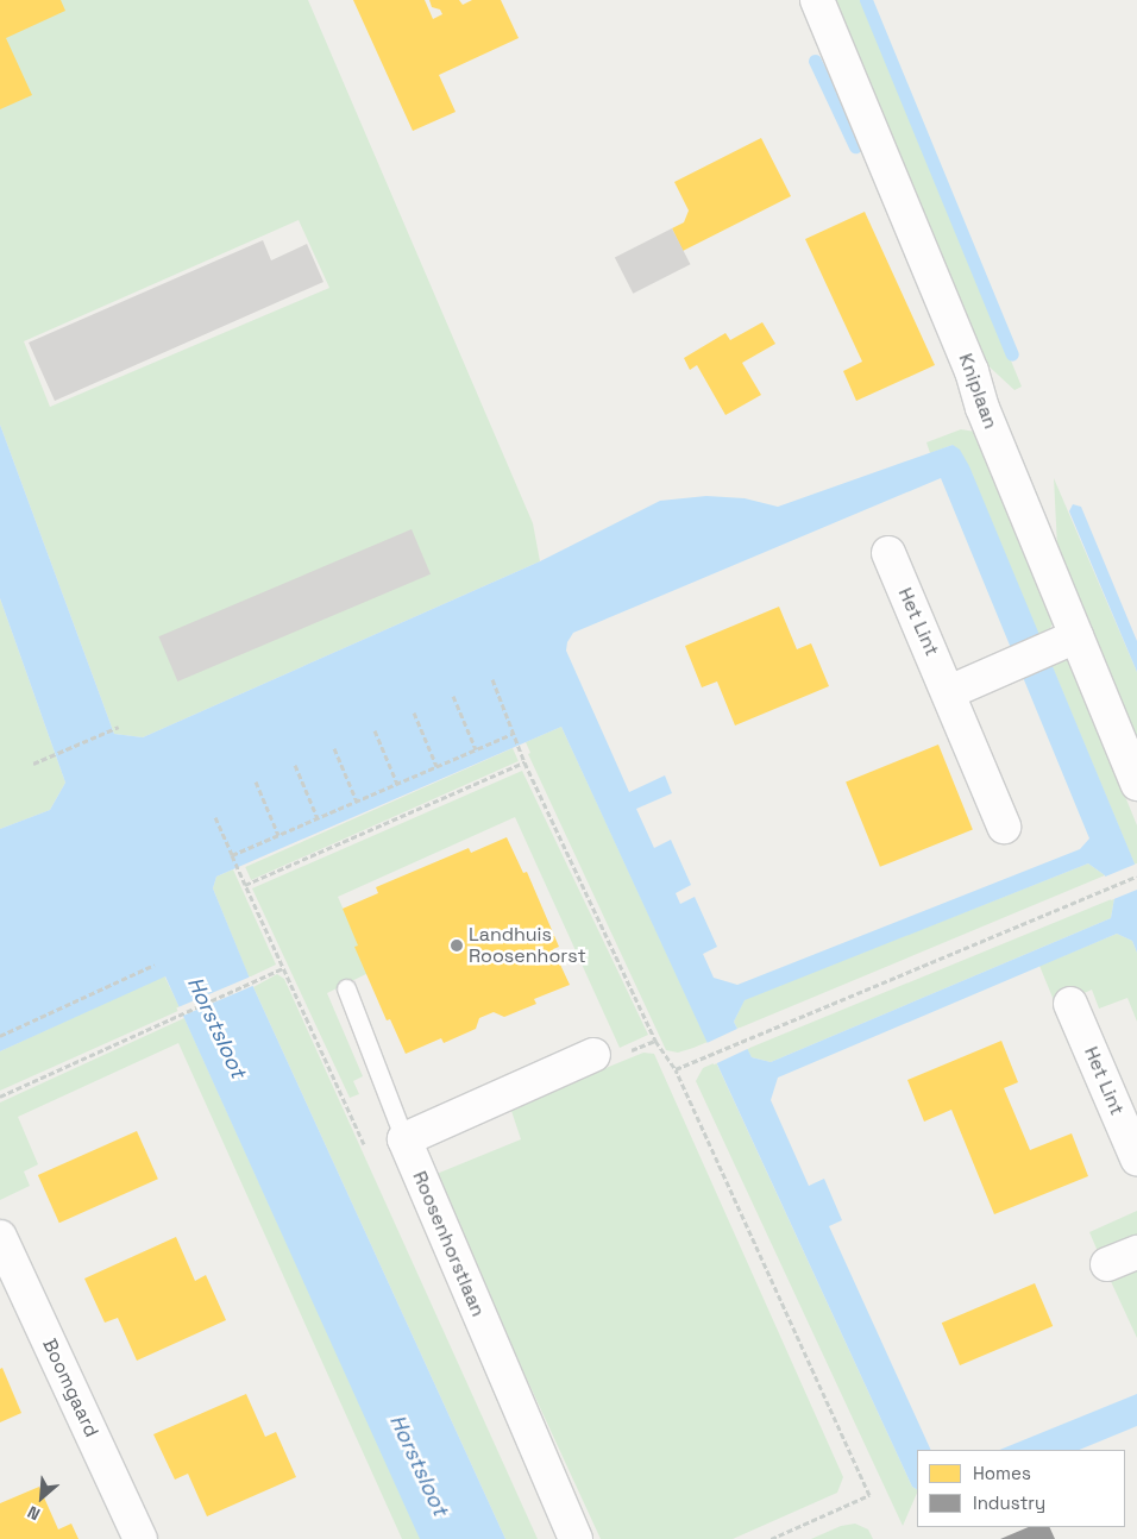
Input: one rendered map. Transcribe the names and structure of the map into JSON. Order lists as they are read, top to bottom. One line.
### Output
{"streets":{"street":["Kniplaan","Het Lint","Roosenhorstlaan","Boomgaard"]},"water":["Horstsloot"],"places":["Landhuis Roosenhorst"],"legend":["Homes","Industry"],"north":"bottom left"}
